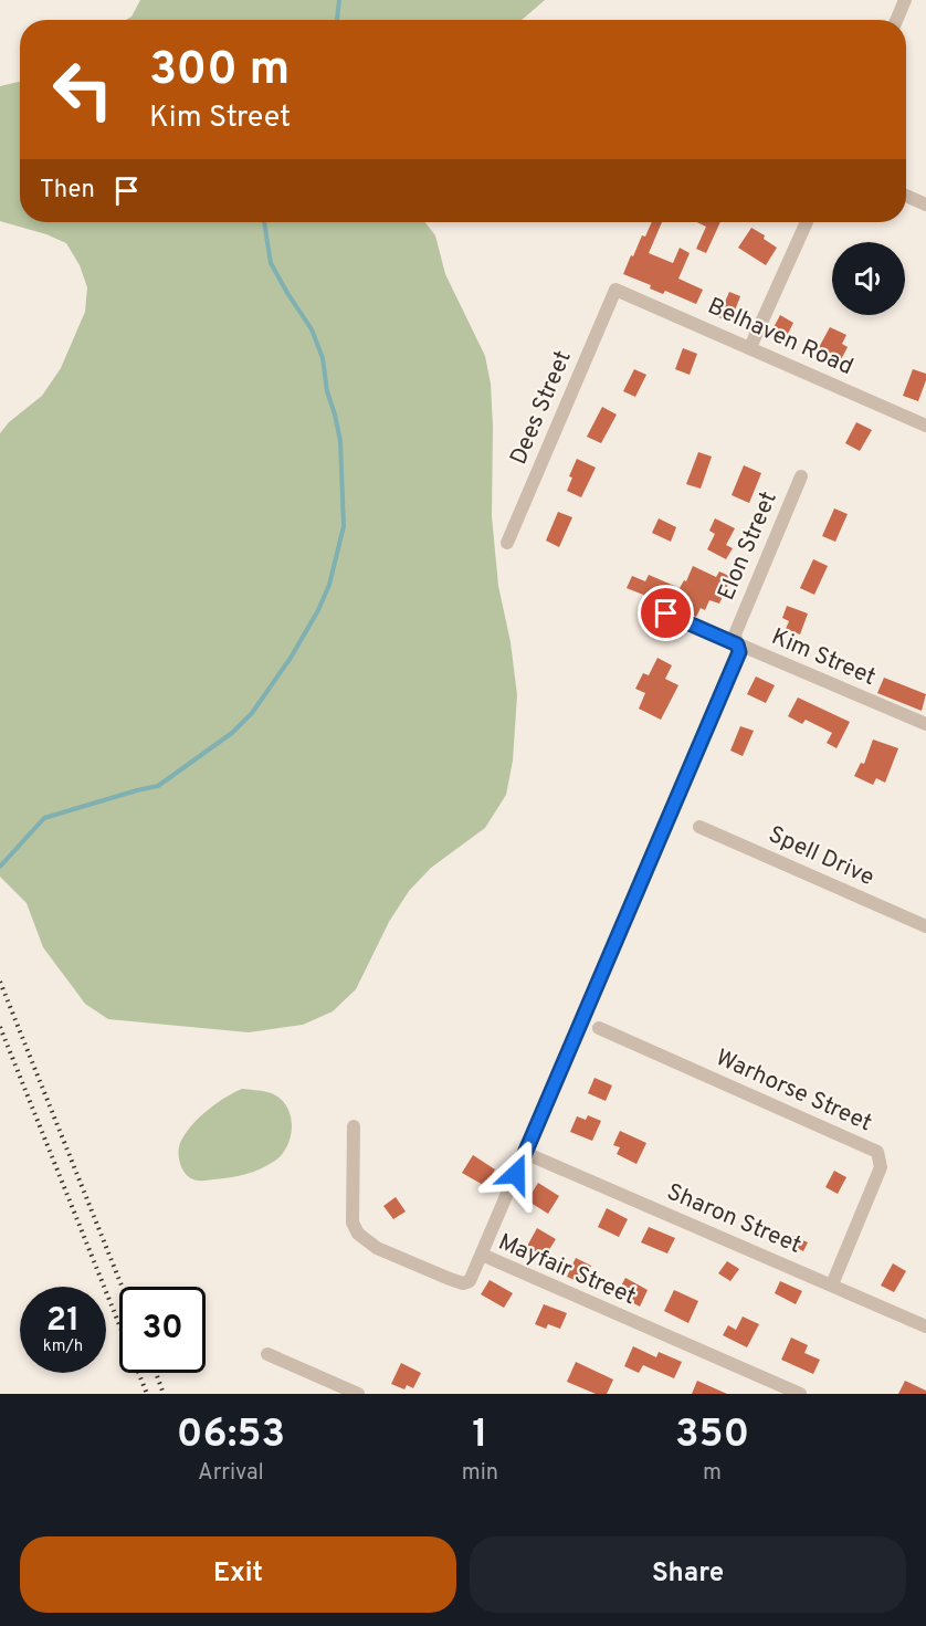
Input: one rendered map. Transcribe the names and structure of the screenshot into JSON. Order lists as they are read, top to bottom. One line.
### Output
{"streets":{"street":["Belhaven Road","Dees Street","Elon Street","Kim Street","Spell Drive","Warhorse Street","Sharon Street","Mayfair Street"]},"crossings":[["Belhaven Road","Dees Street"],["Elon Street","Kim Street"],["Elon Street","Sharon Street"],["Elon Street","Mayfair Street"],["Warhorse Street","Sharon Street"]],"page":{"turn":["300 m","Kim Street"],"then":"Then","speed":"21 km/h","limit":"30","eta":["06:53","Arrival","1","min","350","m"],"buttons":["Exit","Share"]}}
